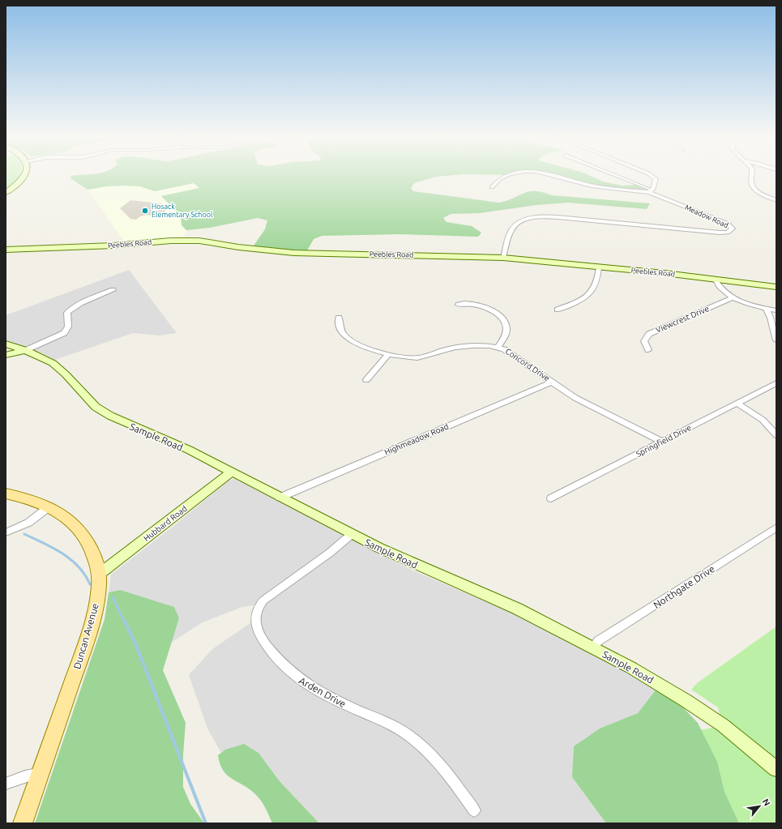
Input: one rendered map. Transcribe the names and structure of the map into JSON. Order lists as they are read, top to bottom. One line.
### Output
{"streets":{"main road":["Duncan Avenue"],"street":["Meadow Road","Peebles Road","Viewcrest Drive","Concord Drive","Sample Road","Highmeadow Road","Springfield Drive","Hubbard Road","Northgate Drive","Arden Drive"]},"crossings":[["Meadow Road","Peebles Road"],["Concord Drive","Highmeadow Road"],["Concord Drive","Springfield Drive"],["Sample Road","Highmeadow Road"],["Sample Road","Hubbard Road"],["Sample Road","Northgate Drive"],["Sample Road","Arden Drive"],["Hubbard Road","Duncan Avenue"]],"places":["Hosack Elementary School"],"north":"top right"}
